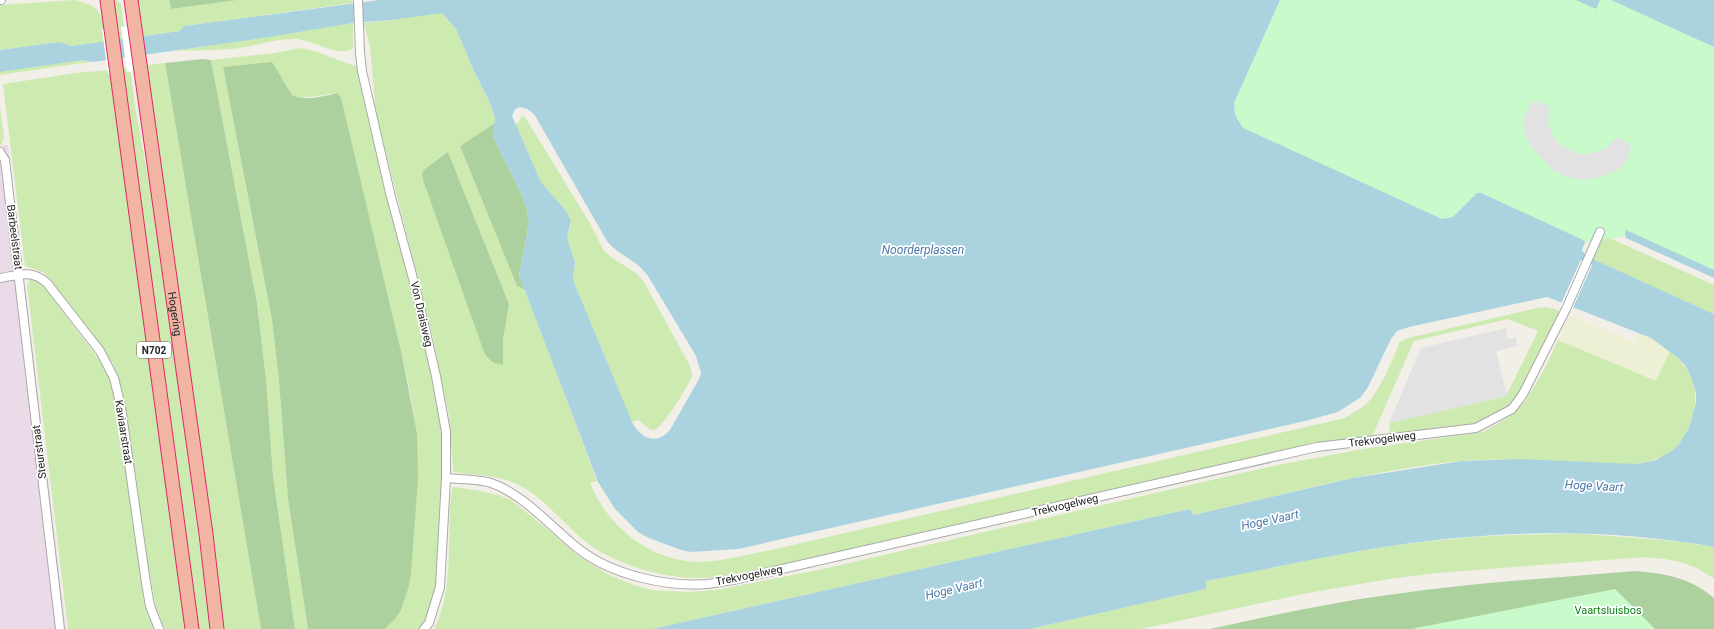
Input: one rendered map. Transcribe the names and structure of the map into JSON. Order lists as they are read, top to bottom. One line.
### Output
{"streets":{"highway":["Hogering","N702"],"street":["Barbeelstraat","Von Draisweg","Kaviaarstraat","Trekvogelweg","Steurstraat"]},"crossings":[["Barbeelstraat","Kaviaarstraat"],["Barbeelstraat","Steurstraat"],["Von Draisweg","Trekvogelweg"],["Kaviaarstraat","Steurstraat"]],"water":["Noorderplassen","Hoge Vaart"],"parks":["Vaartsluisbos"]}
